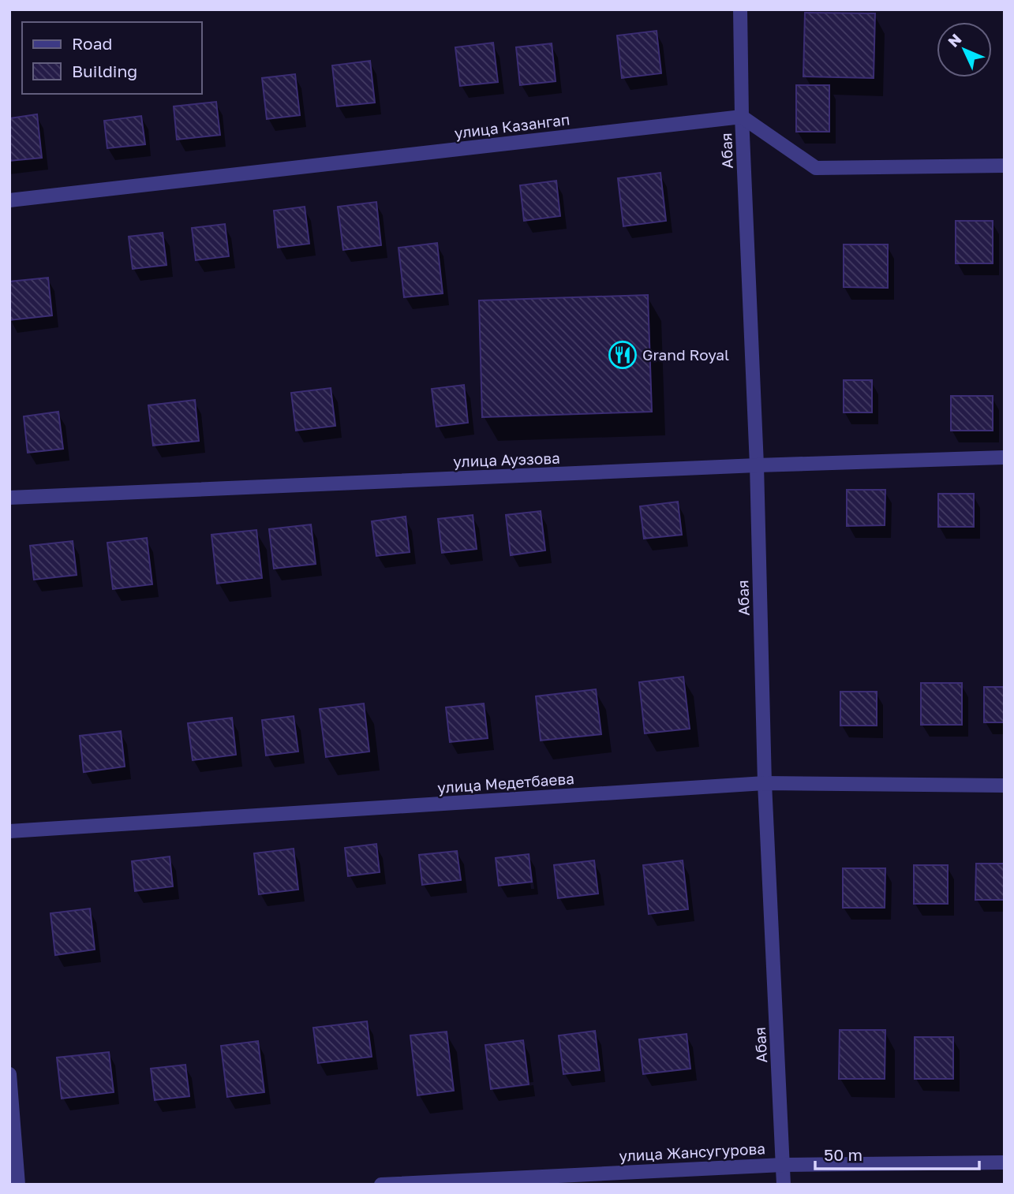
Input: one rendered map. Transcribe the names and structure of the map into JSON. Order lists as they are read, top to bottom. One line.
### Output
{"streets":{"street":["улица Казангап","Абая","улица Ауэзова","улица Медетбаева","улица Жансугурова"]},"crossings":[["улица Казангап","Абая"],["Абая","улица Ауэзова"],["Абая","улица Медетбаева"],["Абая","улица Жансугурова"]],"places":{"restaurant":["Grand Royal"]},"legend":["Road","Building"],"scale_bar":"50 m","north":"top left"}
